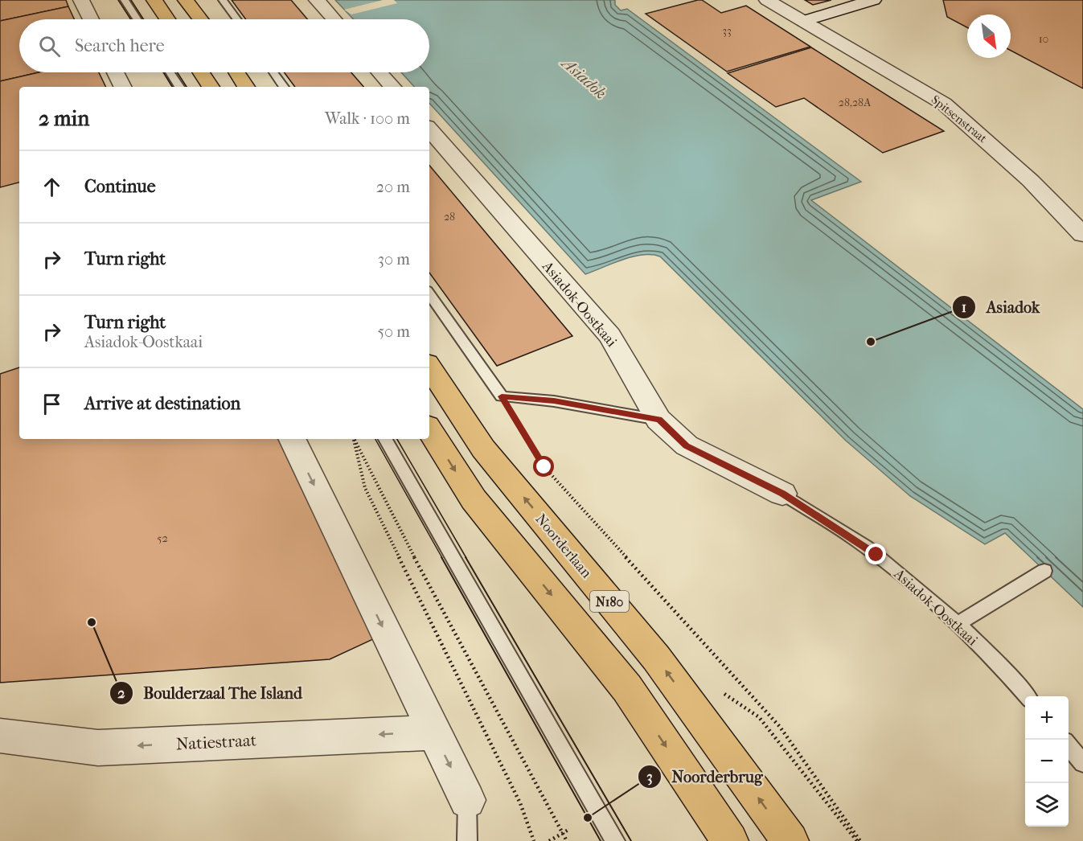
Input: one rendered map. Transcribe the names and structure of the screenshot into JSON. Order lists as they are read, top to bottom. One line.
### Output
{"streets":{"main road":["Noorderlaan","N180"],"street":["Spitsenstraat","Asiadok-Oostkaai","Natiestraat"]},"one_way":["Natiestraat"],"water":["Asiadok"],"places":["Asiadok","Boulderzaal The Island","Noorderbrug"],"house_numbers":["33","10","28,28A","28","52"],"north":"bottom right","page":{"search":"Search here","heading":["2 min","Walk · 100 m"],"list":[["Continue","20 m"],["Turn right","30 m"],["Turn right","Asiadok-Oostkaai","50 m"],"Arrive at destination"],"map_buttons":["+","−"]}}
